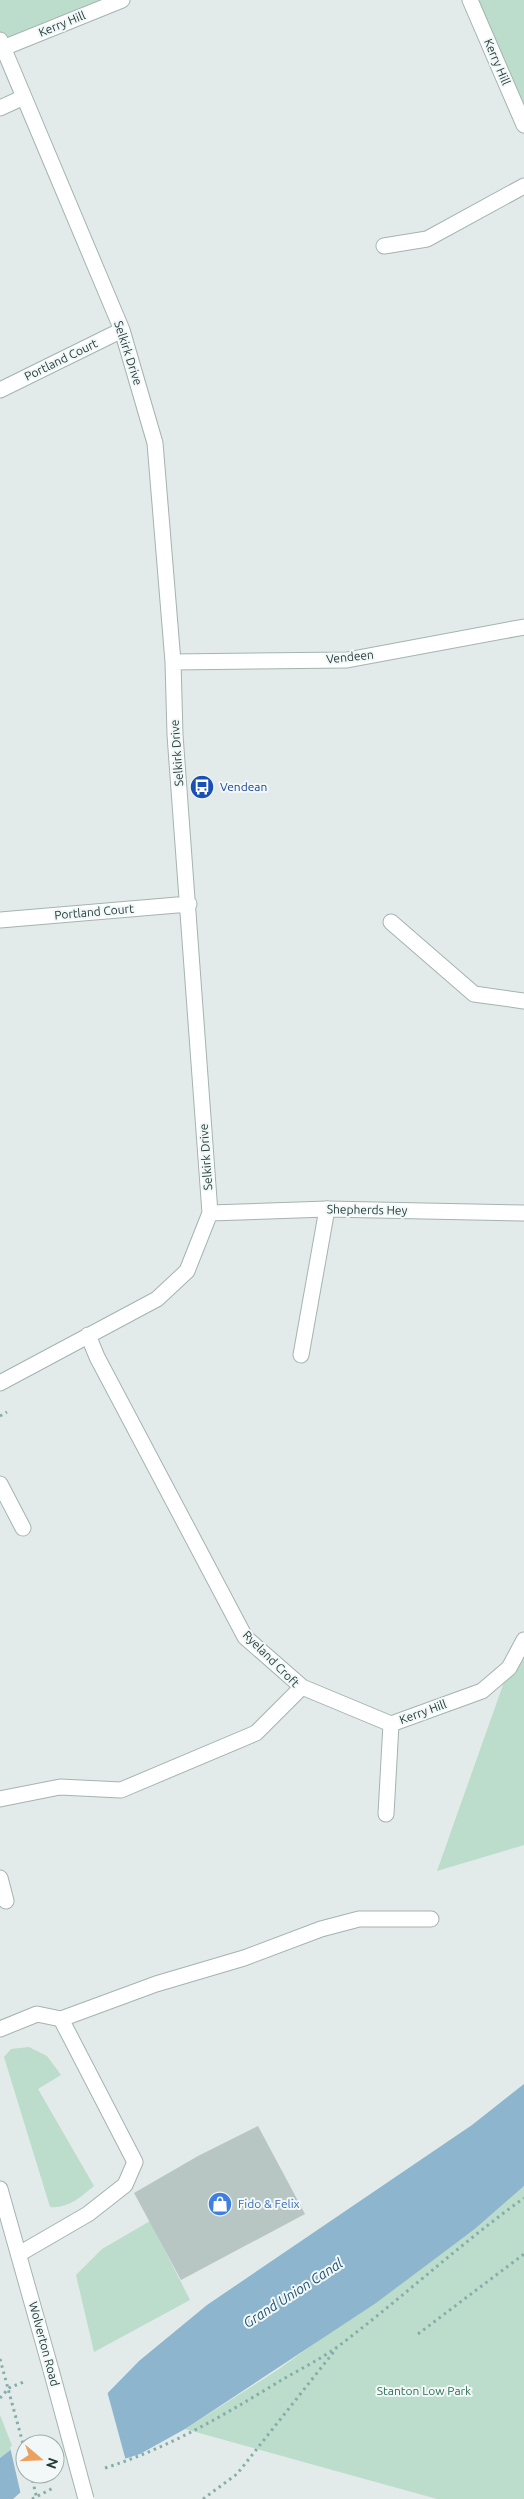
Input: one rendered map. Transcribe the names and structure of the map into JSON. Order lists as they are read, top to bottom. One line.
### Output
{"streets":{"street":["Kerry Hill","Selkirk Drive","Portland Court","Vendeen","Shepherds Hey","Ryeland Croft","Wolverton Road"]},"crossings":[["Kerry Hill","Selkirk Drive"],["Kerry Hill","Ryeland Croft"],["Selkirk Drive","Portland Court"],["Selkirk Drive","Vendeen"],["Selkirk Drive","Shepherds Hey"],["Selkirk Drive","Ryeland Croft"]],"water":["Grand Union Canal"],"parks":["Stanton Low Park"],"places":{"bus stop":["Vendean"],"shop":["Fido & Felix"]},"north":"right"}
